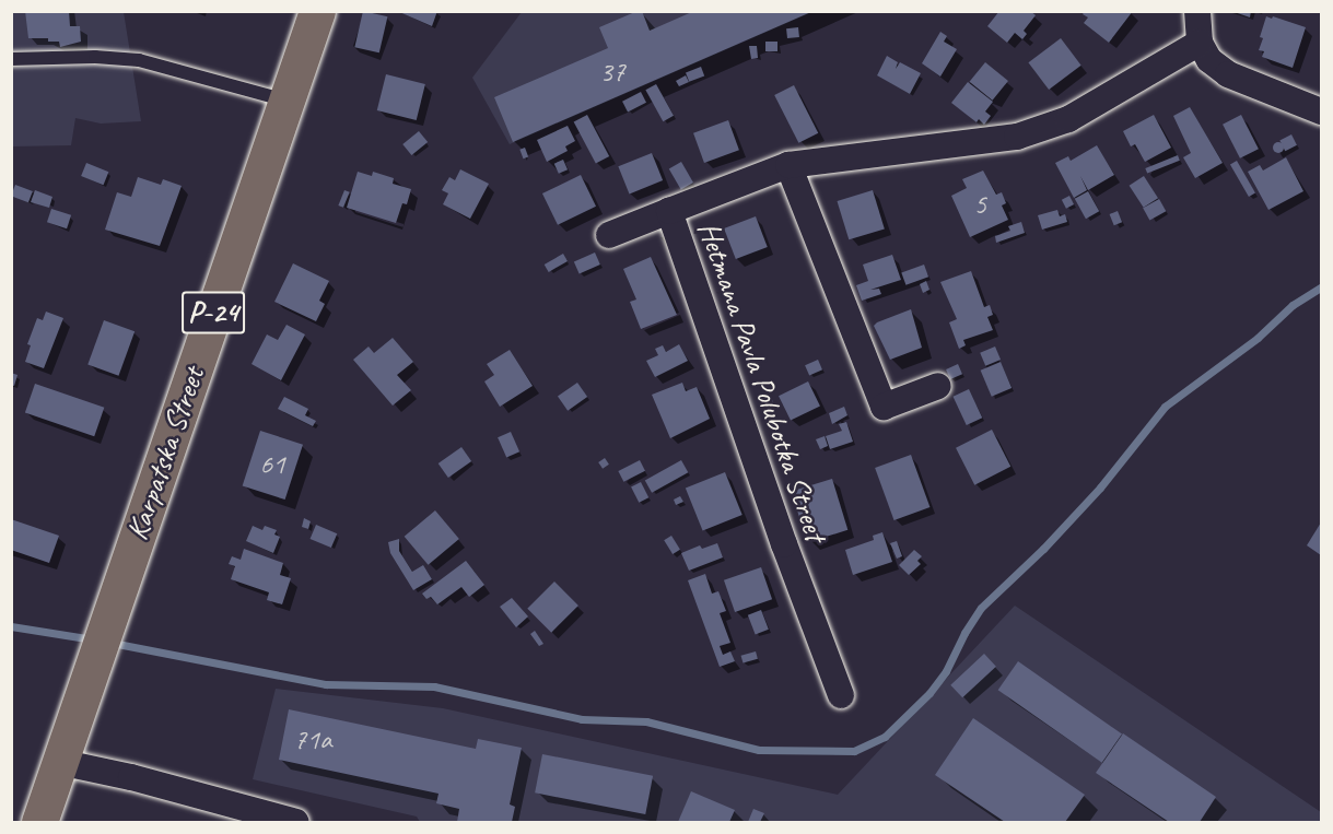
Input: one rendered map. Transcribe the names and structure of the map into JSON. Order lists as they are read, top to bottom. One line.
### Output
{"streets":{"main road":["Р-24","Karpatska Street"],"street":["Hetmana Pavla Polubotka Street"]},"house_numbers":["37","5","61","71а"]}
